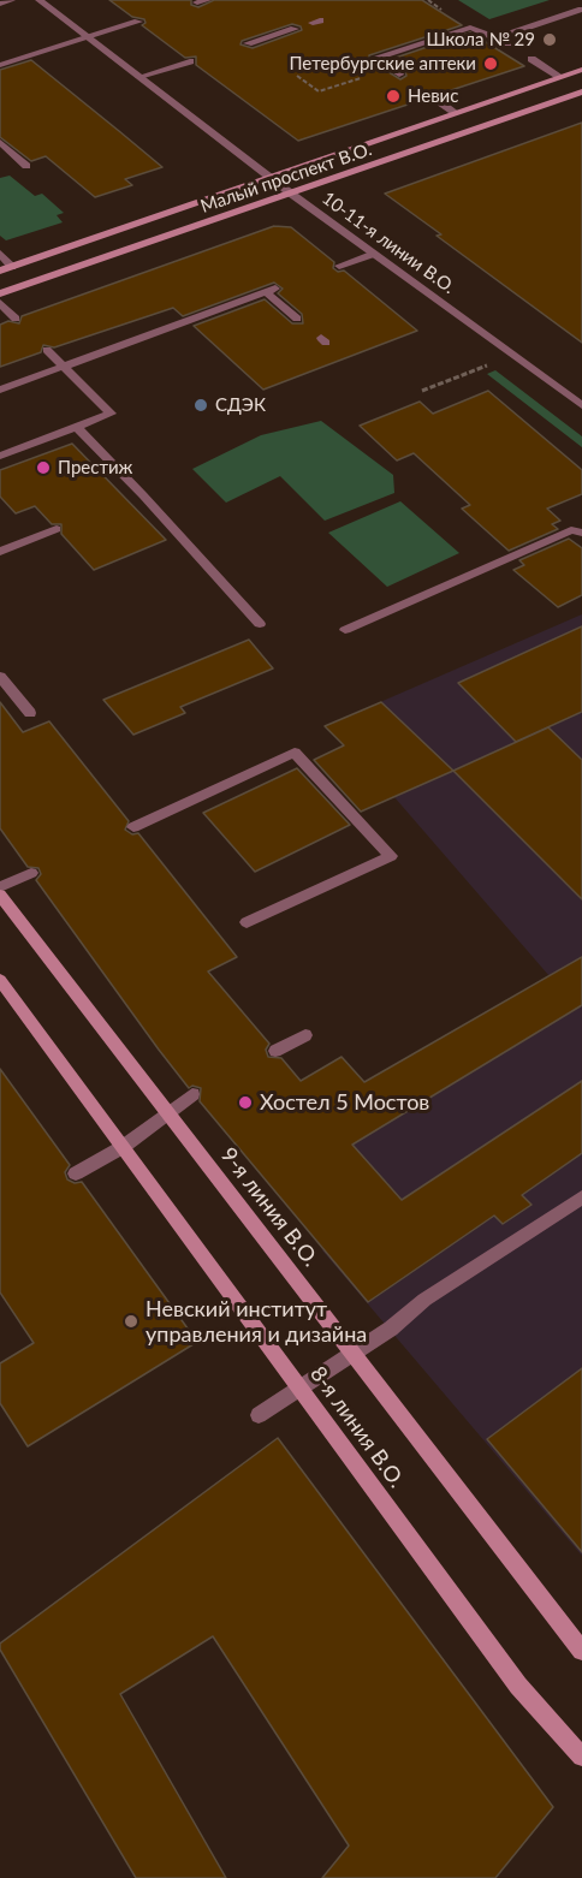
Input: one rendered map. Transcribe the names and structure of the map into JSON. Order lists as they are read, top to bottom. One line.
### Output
{"streets":{"main road":["Малый проспект В.О.","9-я линия В.О.","8-я линия В.О."],"street":["10-11-я линии В.О."]},"crossings":[["Малый проспект В.О.","10-11-я линии В.О."]],"places":["Школа № 29","Петербургские аптеки","Невис","СДЭК","Престиж","Хостел 5 Мостов","Невский институт управления и дизайна"]}
